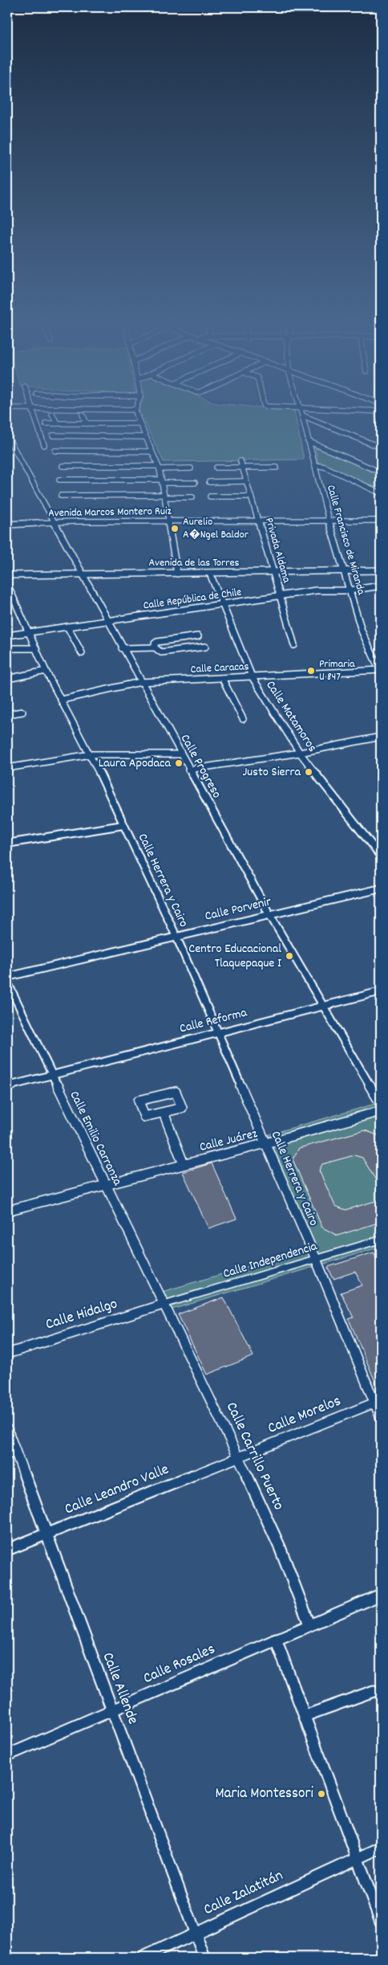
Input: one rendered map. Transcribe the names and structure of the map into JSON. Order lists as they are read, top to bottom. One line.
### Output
{"streets":{"street":["Avenida Marcos Montero Ruiz","Calle Francisco de Miranda","Privada Aldama","Avenida de las Torres","Calle República de Chile","Calle Caracas","Calle Matamoros","Calle Progreso","Calle Herrera y Cairo","Calle Porvenir","Calle Reforma","Calle Emilio Carranza","Calle Juárez","Calle Independencia","Calle Hidalgo","Calle Morelos","Calle Carrillo Puerto","Calle Leandro Valle","Calle Rosales","Calle Allende","Calle Zalatitán"]},"crossings":[["Avenida Marcos Montero Ruiz","Calle Francisco de Miranda"],["Avenida Marcos Montero Ruiz","Privada Aldama"],["Avenida Marcos Montero Ruiz","Calle Progreso"],["Calle Francisco de Miranda","Avenida de las Torres"],["Calle Francisco de Miranda","Calle República de Chile"],["Calle Francisco de Miranda","Calle Caracas"],["Privada Aldama","Avenida de las Torres"],["Privada Aldama","Calle República de Chile"],["Avenida de las Torres","Calle Matamoros"],["Avenida de las Torres","Calle Progreso"],["Calle República de Chile","Calle Matamoros"],["Calle República de Chile","Calle Progreso"],["Calle República de Chile","Calle Herrera y Cairo"],["Calle Caracas","Calle Matamoros"],["Calle Caracas","Calle Progreso"],["Calle Caracas","Calle Herrera y Cairo"],["Calle Progreso","Calle Porvenir"],["Calle Progreso","Calle Reforma"],["Calle Herrera y Cairo","Calle Porvenir"],["Calle Herrera y Cairo","Calle Reforma"],["Calle Herrera y Cairo","Calle Juárez"],["Calle Herrera y Cairo","Calle Independencia"],["Calle Herrera y Cairo","Calle Morelos"],["Calle Reforma","Calle Emilio Carranza"],["Calle Emilio Carranza","Calle Juárez"],["Calle Emilio Carranza","Calle Independencia"],["Calle Emilio Carranza","Calle Hidalgo"],["Calle Emilio Carranza","Calle Carrillo Puerto"],["Calle Independencia","Calle Hidalgo"],["Calle Independencia","Calle Carrillo Puerto"],["Calle Hidalgo","Calle Carrillo Puerto"],["Calle Morelos","Calle Carrillo Puerto"],["Calle Morelos","Calle Leandro Valle"],["Calle Carrillo Puerto","Calle Leandro Valle"],["Calle Carrillo Puerto","Calle Rosales"],["Calle Leandro Valle","Calle Allende"],["Calle Rosales","Calle Allende"],["Calle Allende","Calle Zalatitán"]],"places":["Aurelio A�Ngel Baldor","Primaria U 847","Laura Apodaca","Justo Sierra","Centro Educacional Tlaquepaque I","Maria Montessori"]}
